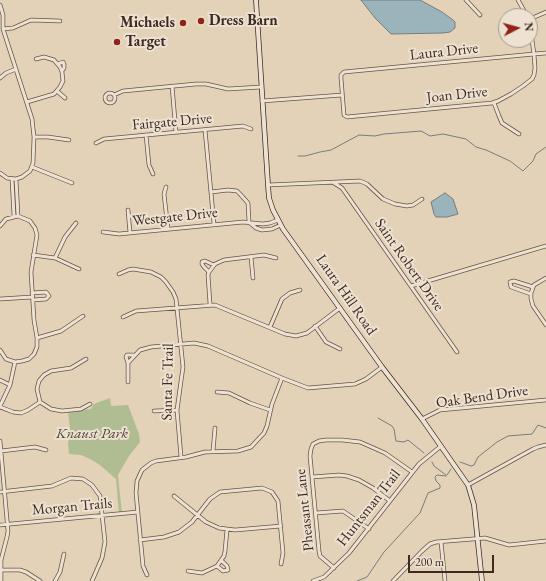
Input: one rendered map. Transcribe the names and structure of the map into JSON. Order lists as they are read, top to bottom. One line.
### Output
{"streets":{"main road":["Laura Hill Road"],"street":["Laura Drive","Joan Drive","Fairgate Drive","Westgate Drive","Saint Robert Drive","Santa Fe Trail","Oak Bend Drive","Morgan Trails","Huntsman Trail","Pheasant Lane"]},"crossings":[["Laura Drive","Joan Drive"],["Westgate Drive","Laura Hill Road"],["Laura Hill Road","Oak Bend Drive"],["Laura Hill Road","Huntsman Trail"],["Huntsman Trail","Pheasant Lane"]],"parks":["Knaust Park"],"places":["Dress Barn","Michaels","Target"],"scale_bar":"200 m","north":"right"}
